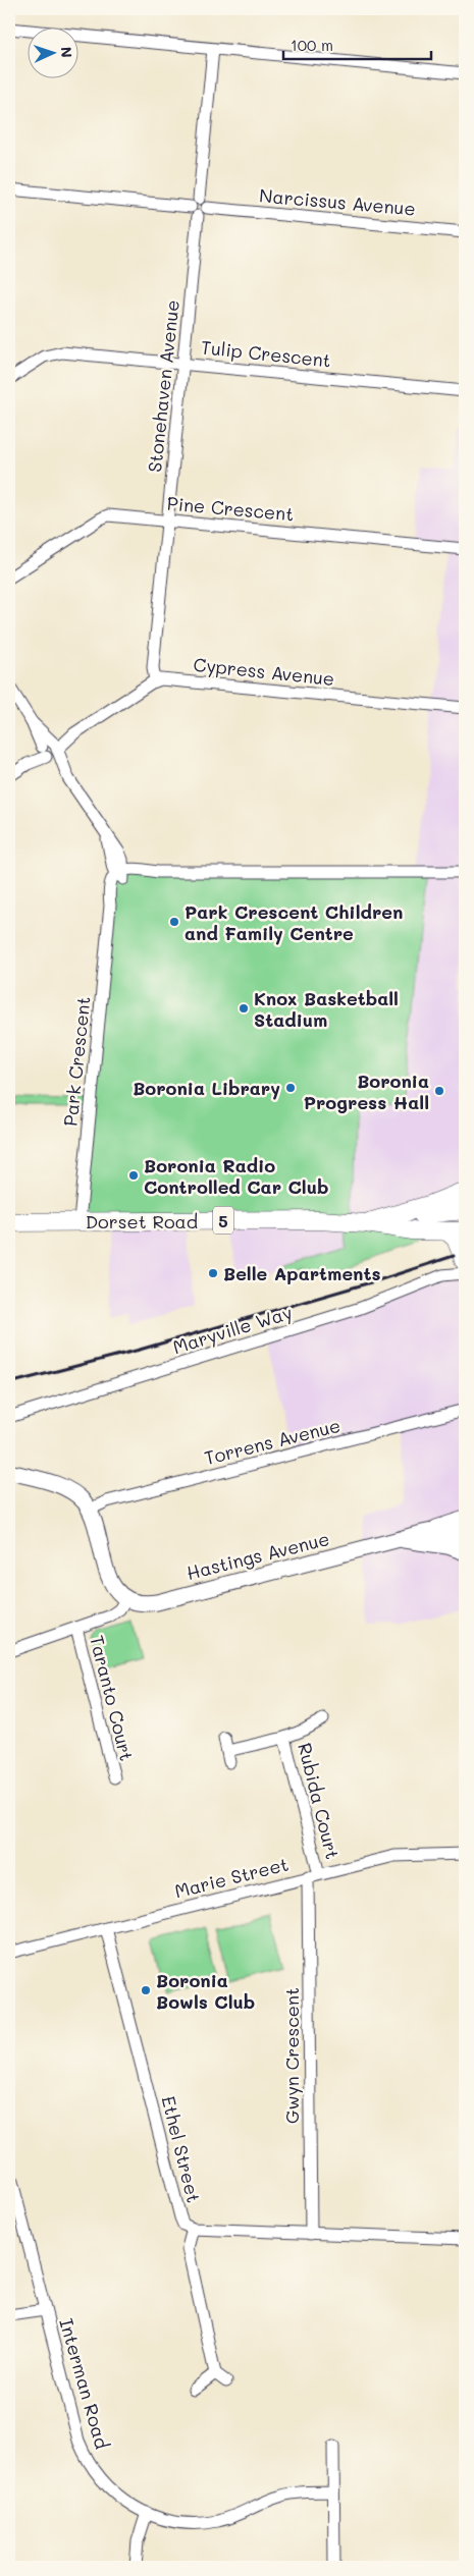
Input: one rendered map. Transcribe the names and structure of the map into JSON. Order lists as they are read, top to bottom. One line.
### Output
{"streets":{"main road":["5","Dorset Road","Hastings Avenue"],"street":["Narcissus Avenue","Tulip Crescent","Stonehaven Avenue","Pine Crescent","Cypress Avenue","Park Crescent","Maryville Way","Torrens Avenue","Taranto Court","Rubida Court","Marie Street","Gwyn Crescent","Ethel Street","Interman Road"]},"crossings":[["Narcissus Avenue","Stonehaven Avenue"],["Tulip Crescent","Stonehaven Avenue"],["Stonehaven Avenue","Pine Crescent"],["Stonehaven Avenue","Cypress Avenue"],["Park Crescent","Dorset Road"],["Rubida Court","Marie Street"],["Rubida Court","Gwyn Crescent"],["Marie Street","Gwyn Crescent"],["Marie Street","Ethel Street"],["Gwyn Crescent","Ethel Street"]],"places":["Park Crescent Children and Family Centre","Knox Basketball Stadium","Boronia Library","Boronia Progress Hall","Boronia Radio Controlled Car Club","Belle Apartments","Boronia Bowls Club"],"scale_bar":"100 m","north":"right"}
